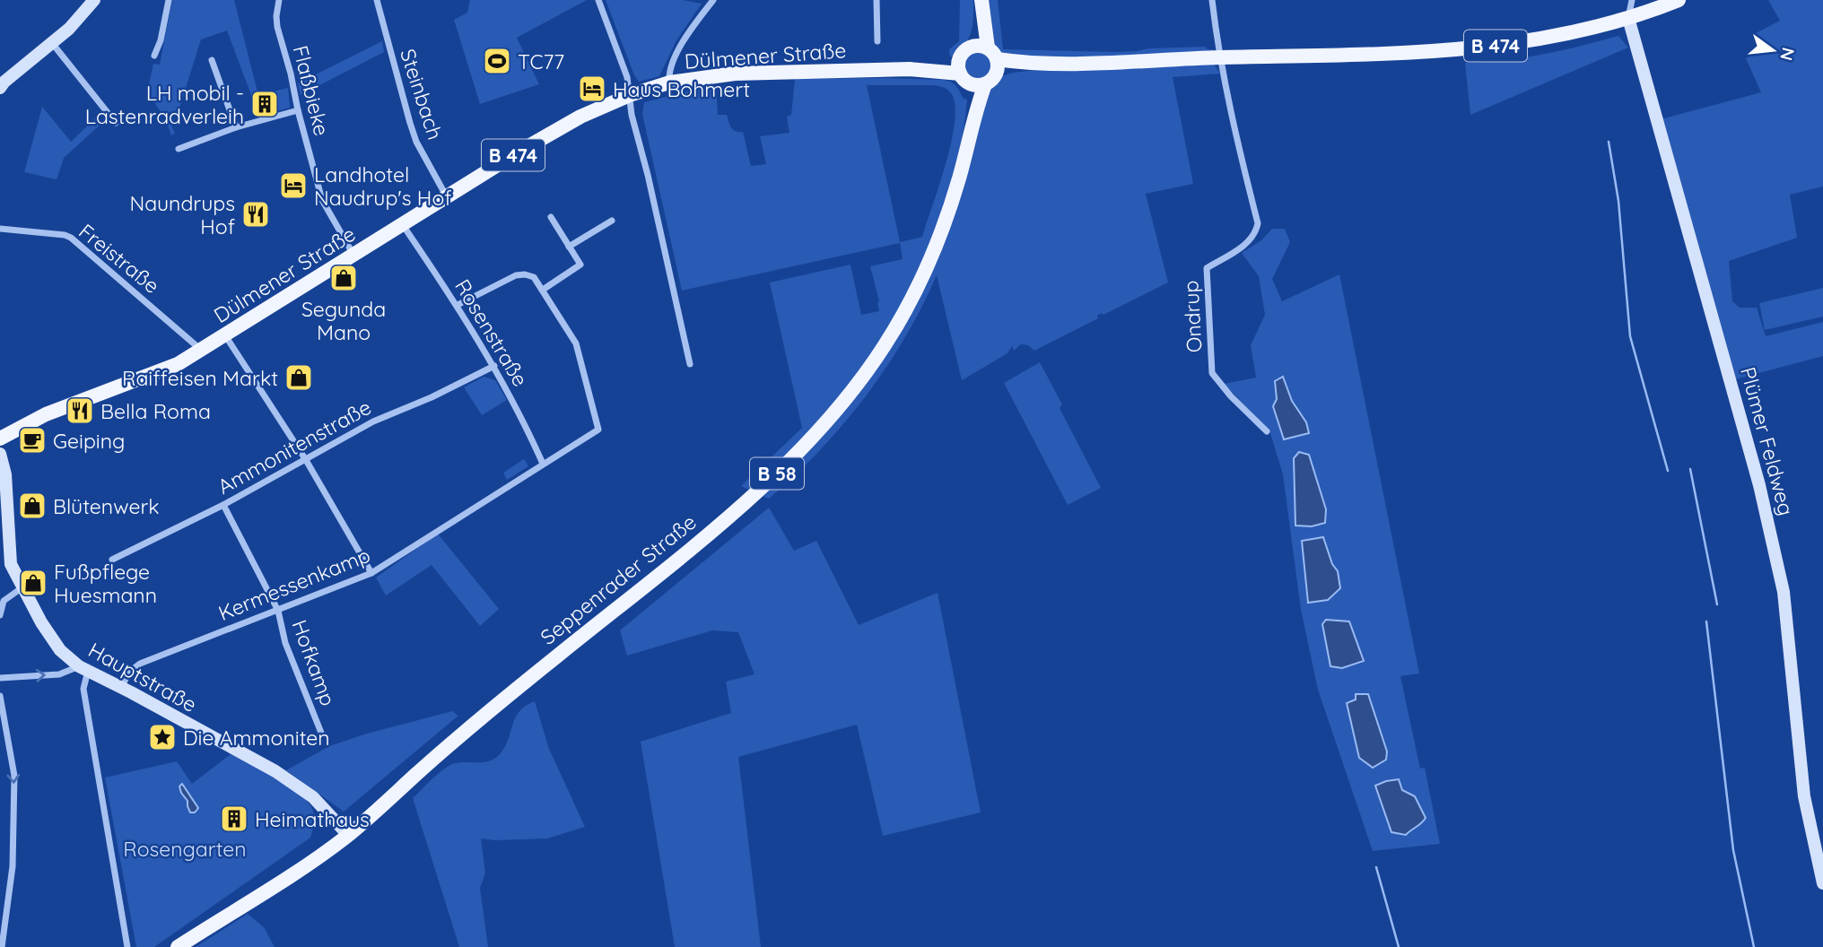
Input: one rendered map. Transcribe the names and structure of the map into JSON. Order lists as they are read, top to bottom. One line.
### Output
{"streets":{"main road":["B 474","Dülmener Straße","B 58","Seppenrader Straße"],"street":["Flaßbieke","Steinbach","Freistraße","Ondrup","Rosenstraße","Plümer Feldweg","Ammonitenstraße","Kermessenkamp","Hofkamp","Hauptstraße"]},"crossings":[["B 474","Dülmener Straße"],["B 474","Ondrup"],["B 474","Plümer Feldweg"],["B 474","Seppenrader Straße"],["Dülmener Straße","Flaßbieke"],["Dülmener Straße","Steinbach"],["Dülmener Straße","Freistraße"],["Dülmener Straße","Rosenstraße"],["Dülmener Straße","Seppenrader Straße"],["Rosenstraße","Ammonitenstraße"],["Rosenstraße","Kermessenkamp"],["Ammonitenstraße","Hofkamp"],["Seppenrader Straße","Hauptstraße"],["Kermessenkamp","Hofkamp"],["Kermessenkamp","Hauptstraße"]],"parks":["Rosengarten"],"places":{"sports":["TC77"],"hotel":["Haus Bohmert","Landhotel Naudrup's Hof"],"building":["LH mobil - Lastenradverleih","Heimathaus"],"restaurant":["Naundrups Hof","Bella Roma"],"shop":["Segunda Mano","Raiffeisen Markt","Blütenwerk","Fußpflege Huesmann"],"cafe":["Geiping"],"place":["Die Ammoniten"]},"north":"right"}
